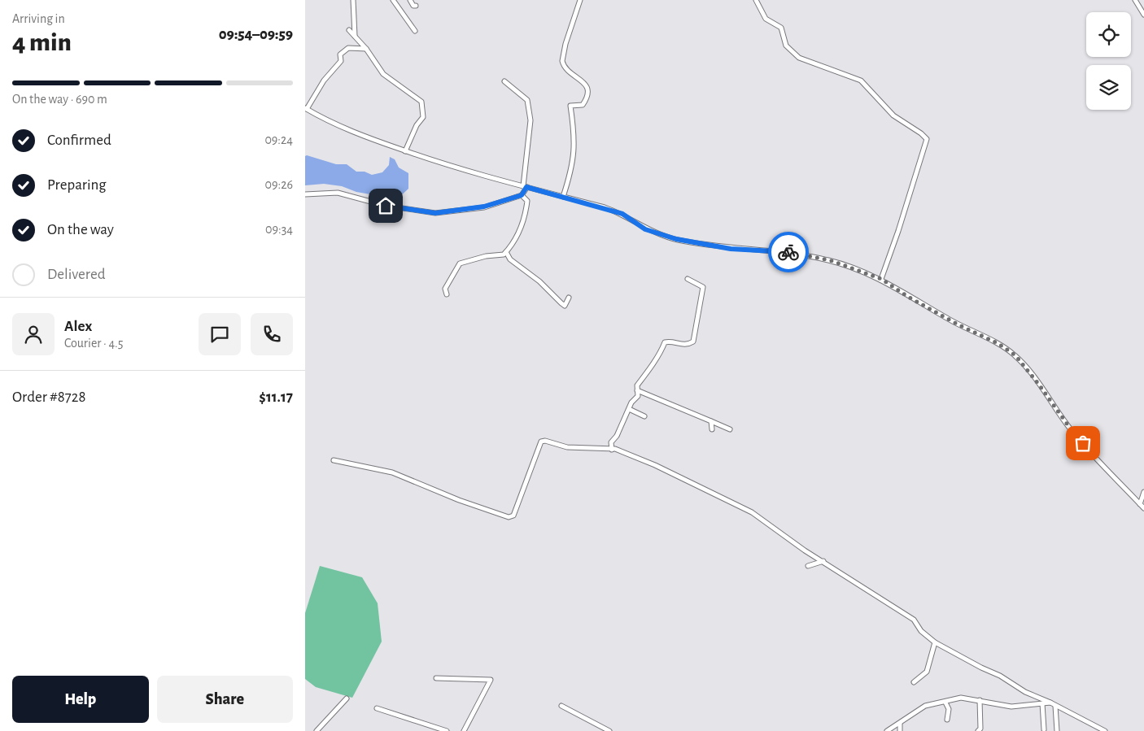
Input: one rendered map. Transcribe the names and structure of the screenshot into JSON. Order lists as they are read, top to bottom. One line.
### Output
{"page":{"heading":["4 min","Arriving in","09:54–09:59"],"panel":["Alex","Courier · 4.5","Order #8728","$11.17"],"bar":"On the way · 690 m","list":[["Confirmed","09:24"],["Preparing","09:26"],["On the way","09:34"],"Delivered"],"buttons":["Help","Share"]}}
